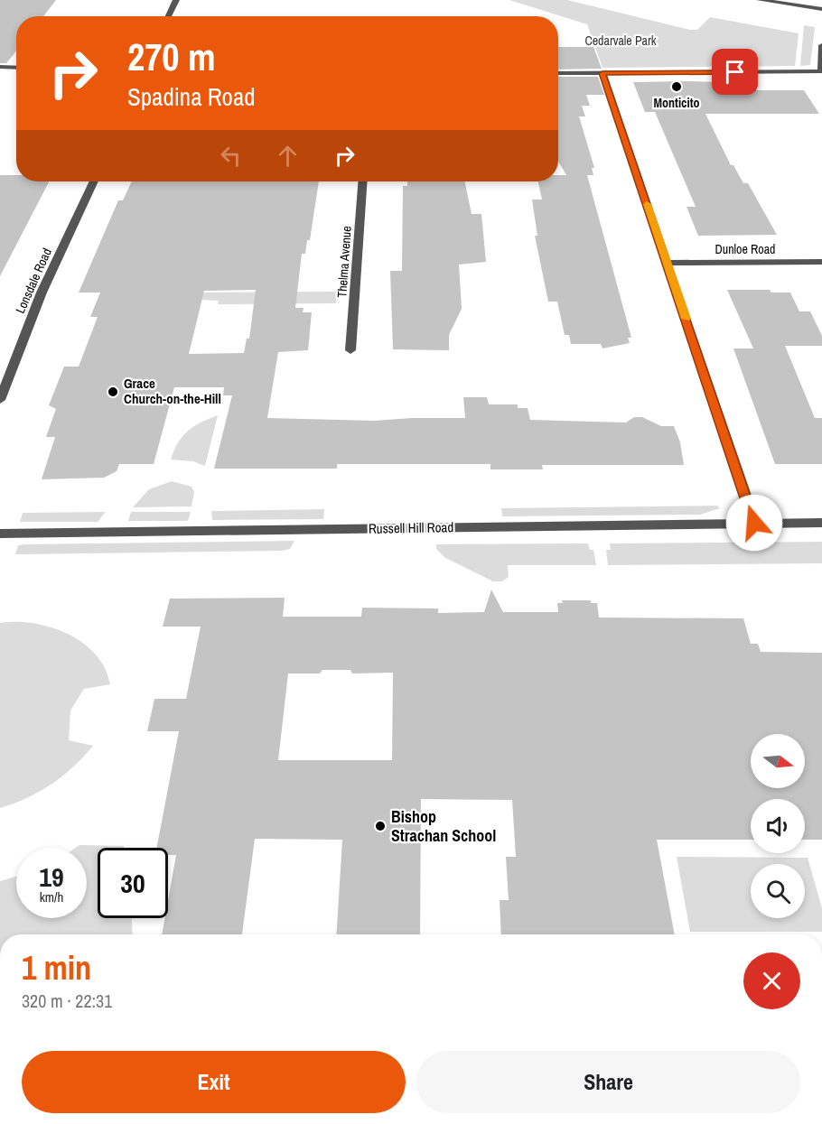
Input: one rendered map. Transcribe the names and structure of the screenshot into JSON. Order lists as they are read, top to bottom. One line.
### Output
{"streets":{"street":["Dunloe Road","Thelma Avenue","Lonsdale Road","Russell Hill Road"]},"parks":["Cedarvale Park"],"places":["Monticito","Grace Church-on-the-Hill","Bishop Strachan School"],"north":"right","page":{"turn":["270 m","Spadina Road"],"speed":"19 km/h","limit":"30","heading":["1 min","320 m · 22:31"],"buttons":["Exit","Share"]}}
